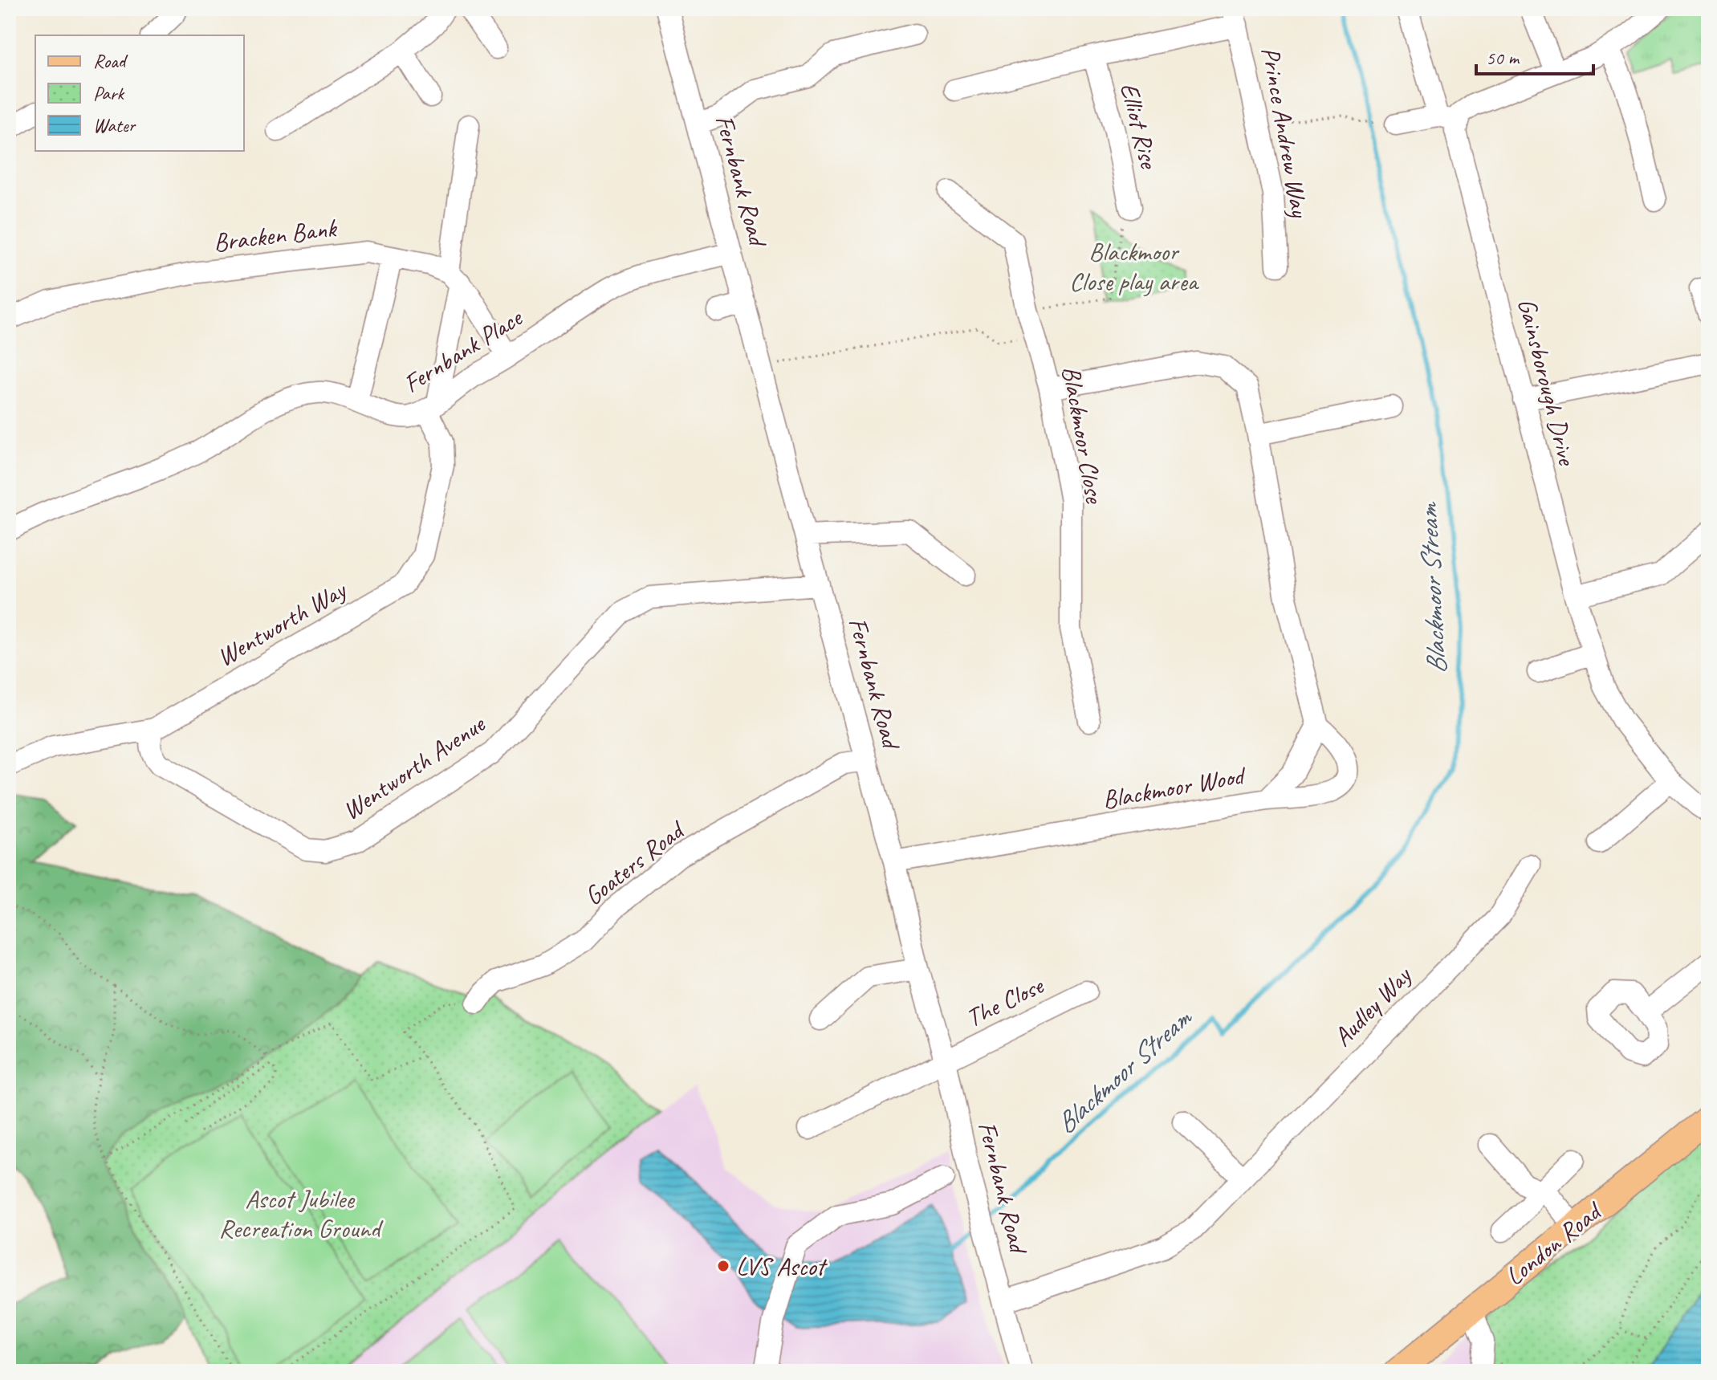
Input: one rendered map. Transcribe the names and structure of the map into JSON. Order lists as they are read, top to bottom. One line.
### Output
{"streets":{"main road":["London Road"],"street":["Elliot Rise","Prince Andrew Way","Fernbank Road","Bracken Bank","Fernbank Place","Gainsborough Drive","Blackmoor Close","Wentworth Way","Wentworth Avenue","Blackmoor Wood","Goaters Road","The Close","Audley Way"]},"crossings":[["Elliot Rise","Prince Andrew Way"],["Fernbank Road","Fernbank Place"],["Fernbank Road","Wentworth Avenue"],["Fernbank Road","Blackmoor Wood"],["Fernbank Road","Goaters Road"],["Fernbank Road","The Close"],["Fernbank Road","Audley Way"],["Fernbank Place","Wentworth Way"],["Wentworth Way","Wentworth Avenue"]],"water":["Blackmoor Stream"],"parks":["Blackmoor Close play area","Ascot Jubilee Recreation Ground"],"places":["LVS Ascot"],"legend":["Road","Park","Water"],"scale_bar":"50 m"}
